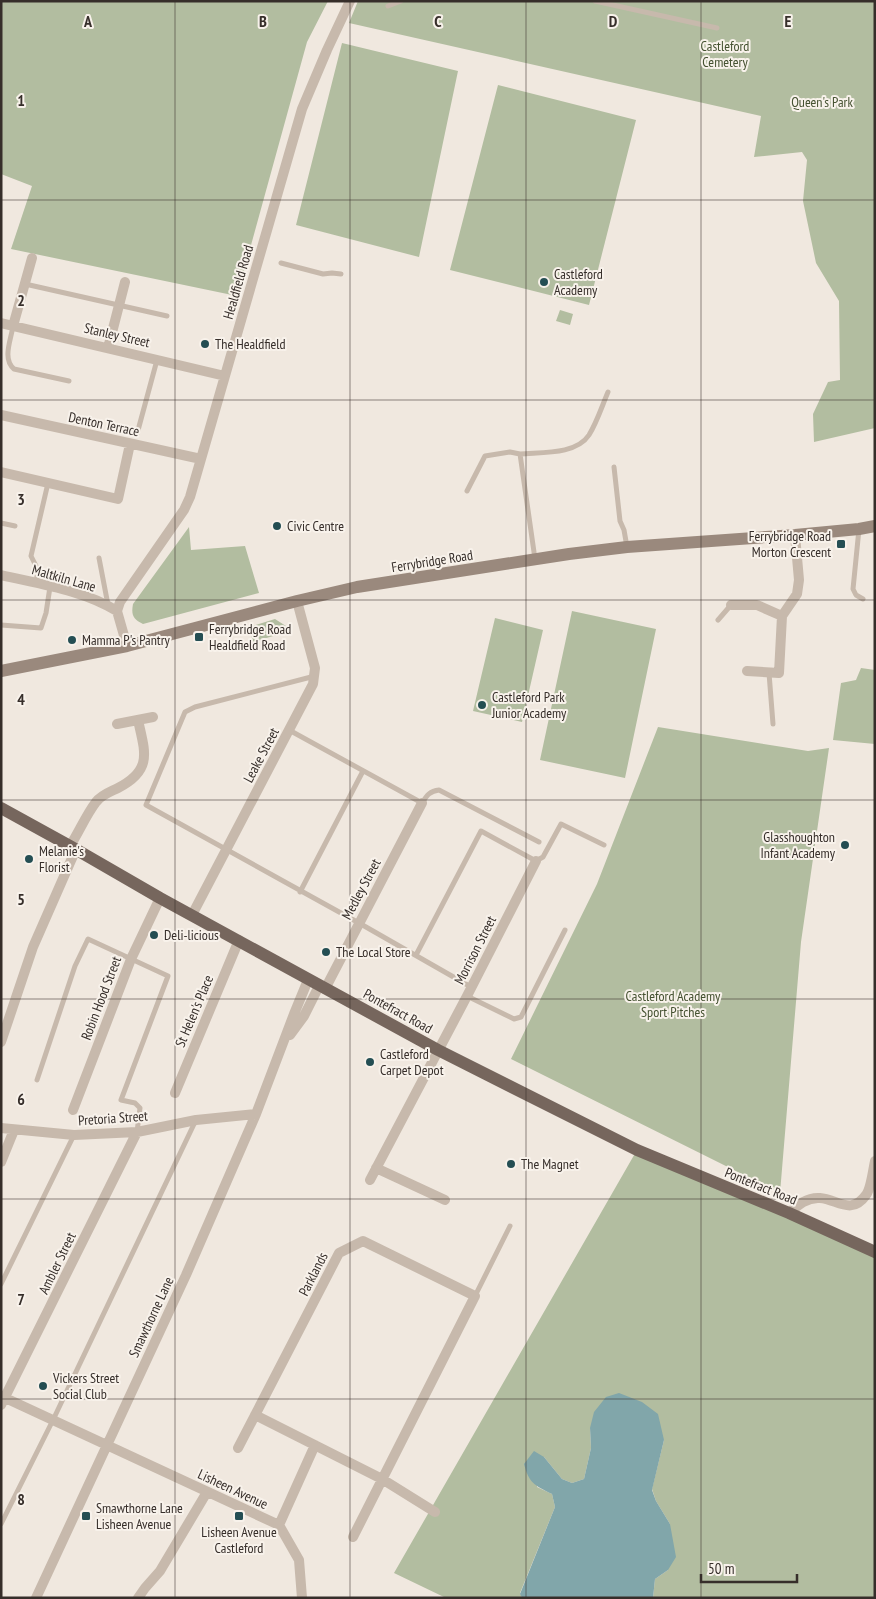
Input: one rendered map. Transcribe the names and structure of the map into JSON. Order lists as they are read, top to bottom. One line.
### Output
{"streets":{"main road":["Pontefract Road"],"street":["Healdfield Road","Stanley Street","Denton Terrace","Ferrybridge Road","Maltkiln Lane","Leake Street","Medley Street","Morrison Street","Robin Hood Street","St Helen's Place","Pretoria Street","Ambler Street","Parklands","Smawthorne Lane","Lisheen Avenue"]},"crossings":[["Healdfield Road","Stanley Street"],["Healdfield Road","Denton Terrace"],["Healdfield Road","Maltkiln Lane"],["Leake Street","Pontefract Road"],["Medley Street","Pontefract Road"],["Medley Street","Smawthorne Lane"],["Morrison Street","Pontefract Road"],["Robin Hood Street","Pontefract Road"],["St Helen's Place","Pontefract Road"],["Pontefract Road","Smawthorne Lane"],["Pretoria Street","Ambler Street"],["Pretoria Street","Smawthorne Lane"],["Ambler Street","Lisheen Avenue"],["Smawthorne Lane","Lisheen Avenue"]],"parks":["Castleford Cemetery","Queen's Park","Castleford Academy Sport Pitches"],"places":{"other":["Castleford Academy","The Healdfield","Civic Centre","Mamma P's Pantry","Castleford Park Junior Academy","Glasshoughton Infant Academy","Melanie's Florist","Deli-licious","The Local Store","Castleford Carpet Depot","The Magnet","Vickers Street Social Club"],"transit":["Ferrybridge Road Morton Crescent","Ferrybridge Road Healdfield Road","Smawthorne Lane Lisheen Avenue","Lisheen Avenue Castleford"]},"scale_bar":"50 m","grid":{"columns":["A","B","C","D","E"],"rows":["1","2","3","4","5","6","7","8"]}}
